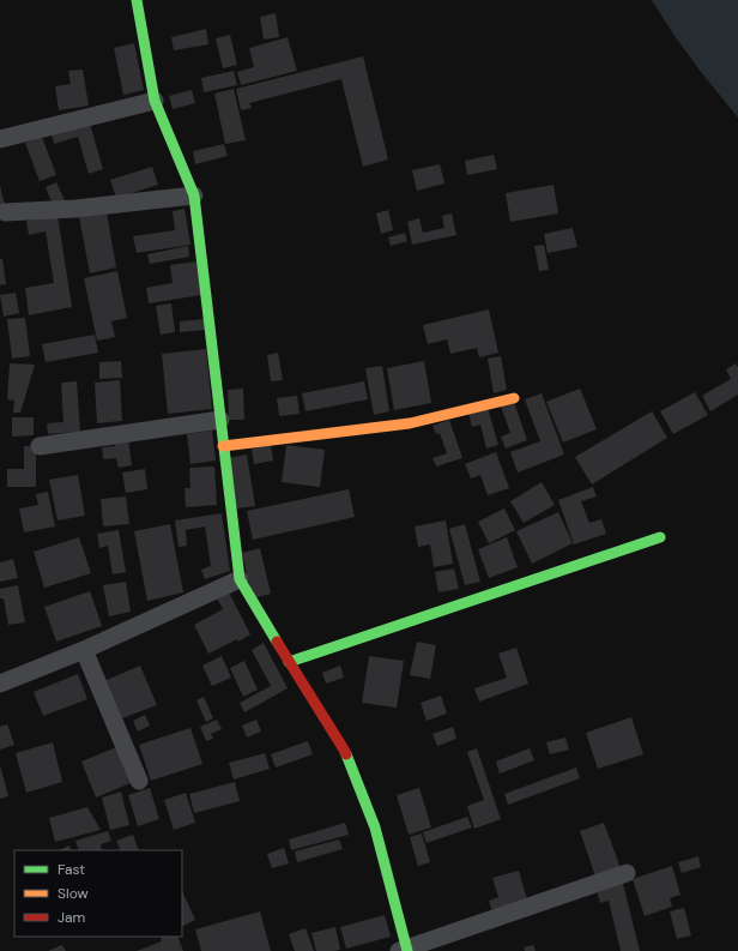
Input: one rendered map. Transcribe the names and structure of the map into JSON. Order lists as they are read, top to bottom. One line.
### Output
{"legend":["Fast","Slow","Jam"]}
